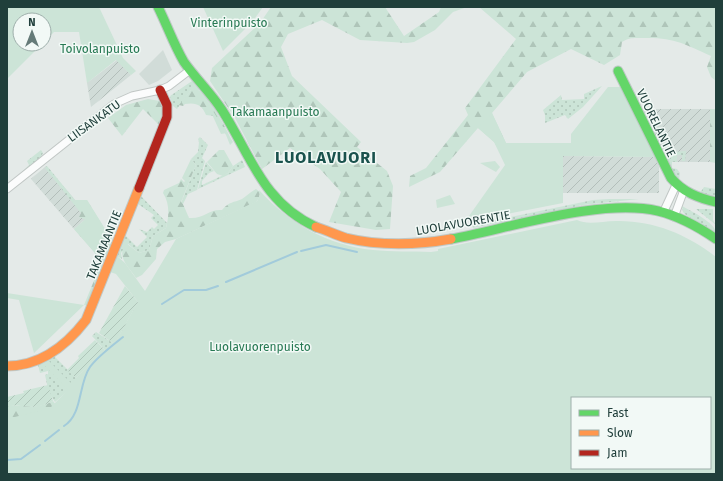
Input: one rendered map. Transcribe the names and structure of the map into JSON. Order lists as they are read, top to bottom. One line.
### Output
{"streets":{"street":["LIISANKATU","VUORELANTIE","LUOLAVUORENTIE","TAKAMAANTIE"]},"crossings":[["LIISANKATU","LUOLAVUORENTIE"],["LIISANKATU","TAKAMAANTIE"]],"districts":["LUOLAVUORI"],"parks":["Vinterinpuisto","Toivolanpuisto","Takamaanpuisto","Luolavuorenpuisto"],"legend":["Fast","Slow","Jam"],"north":"top"}
